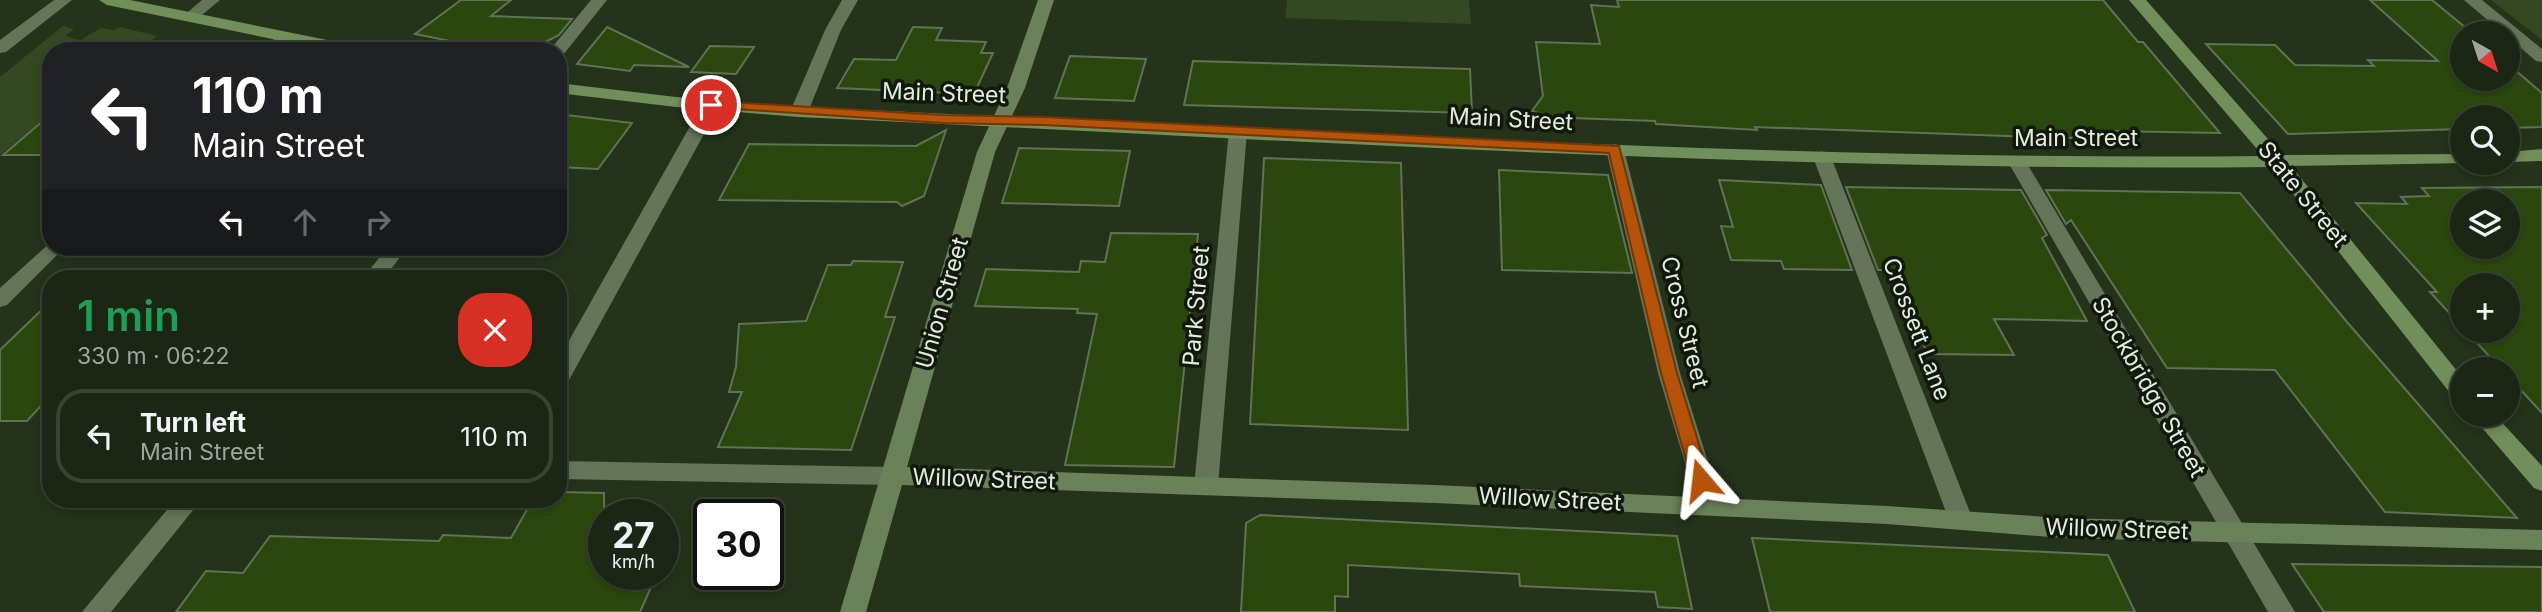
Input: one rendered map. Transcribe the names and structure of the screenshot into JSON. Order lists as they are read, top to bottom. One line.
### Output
{"streets":{"main road":["Main Street","State Street"],"street":["Union Street","Park Street","Cross Street","Crossett Lane","Stockbridge Street","Willow Street"]},"crossings":[["Main Street","State Street"],["Main Street","Union Street"],["Main Street","Park Street"],["Main Street","Cross Street"],["Main Street","Crossett Lane"],["Main Street","Stockbridge Street"],["Union Street","Willow Street"],["Park Street","Willow Street"],["Cross Street","Willow Street"],["Crossett Lane","Willow Street"],["Stockbridge Street","Willow Street"]],"north":"bottom right","page":{"map_buttons":["+","−"],"turn":["110 m","Main Street"],"heading":["1 min","330 m · 06:22"],"list":[{"name":"Turn left","note":"Main Street","value":"110 m"}],"speed":"27 km/h","limit":"30"}}
